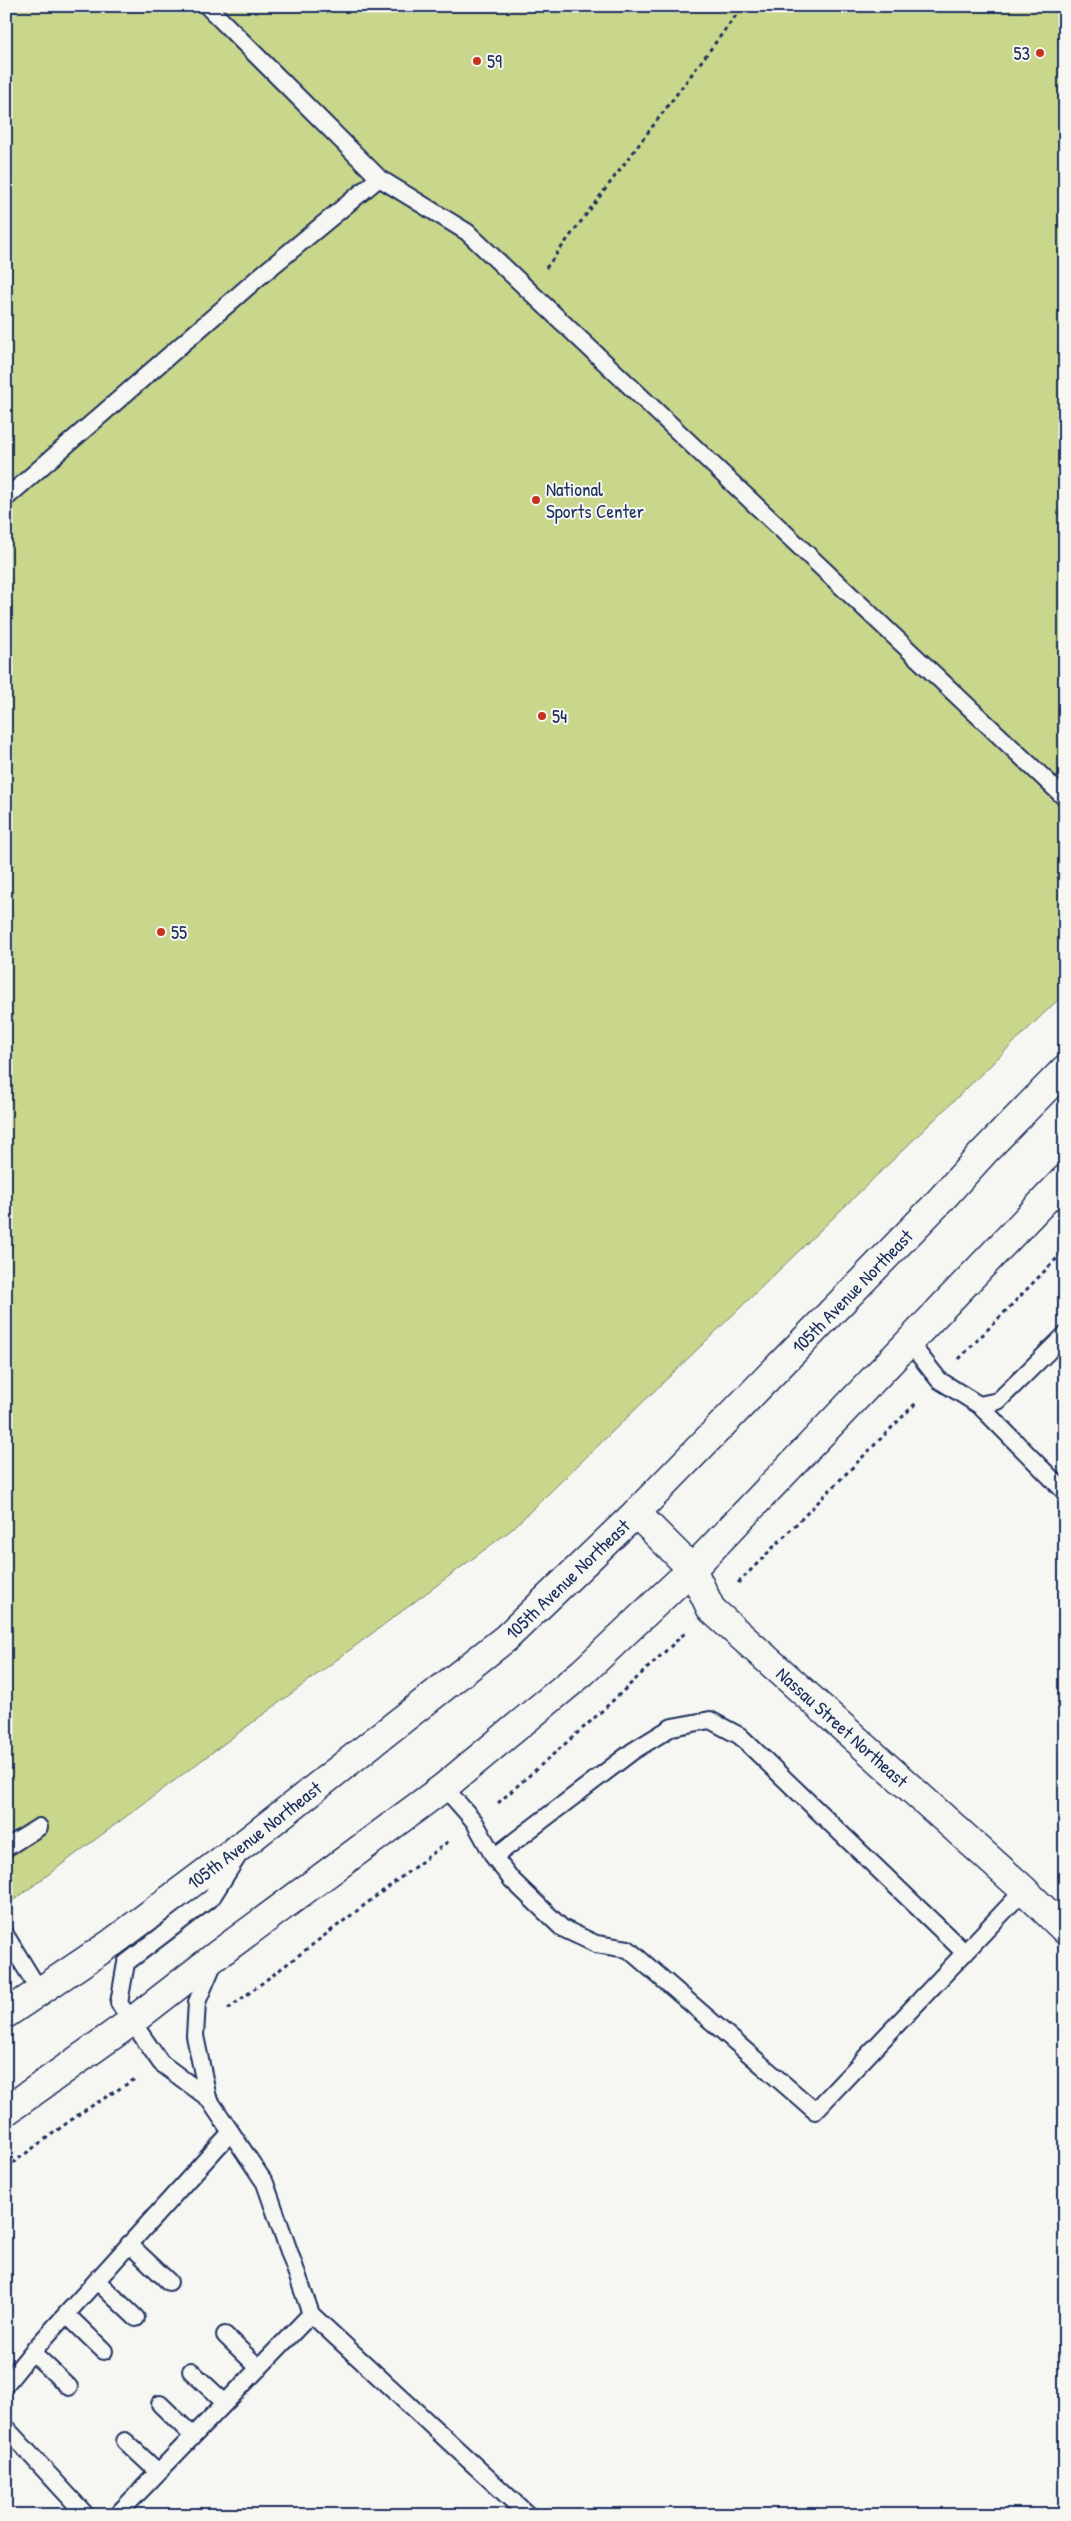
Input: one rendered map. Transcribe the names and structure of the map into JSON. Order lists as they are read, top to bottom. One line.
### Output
{"streets":{"street":["105th Avenue Northeast","Nassau Street Northeast"]},"crossings":[["105th Avenue Northeast","Nassau Street Northeast"]],"places":["53","59","National Sports Center","54","55"]}
